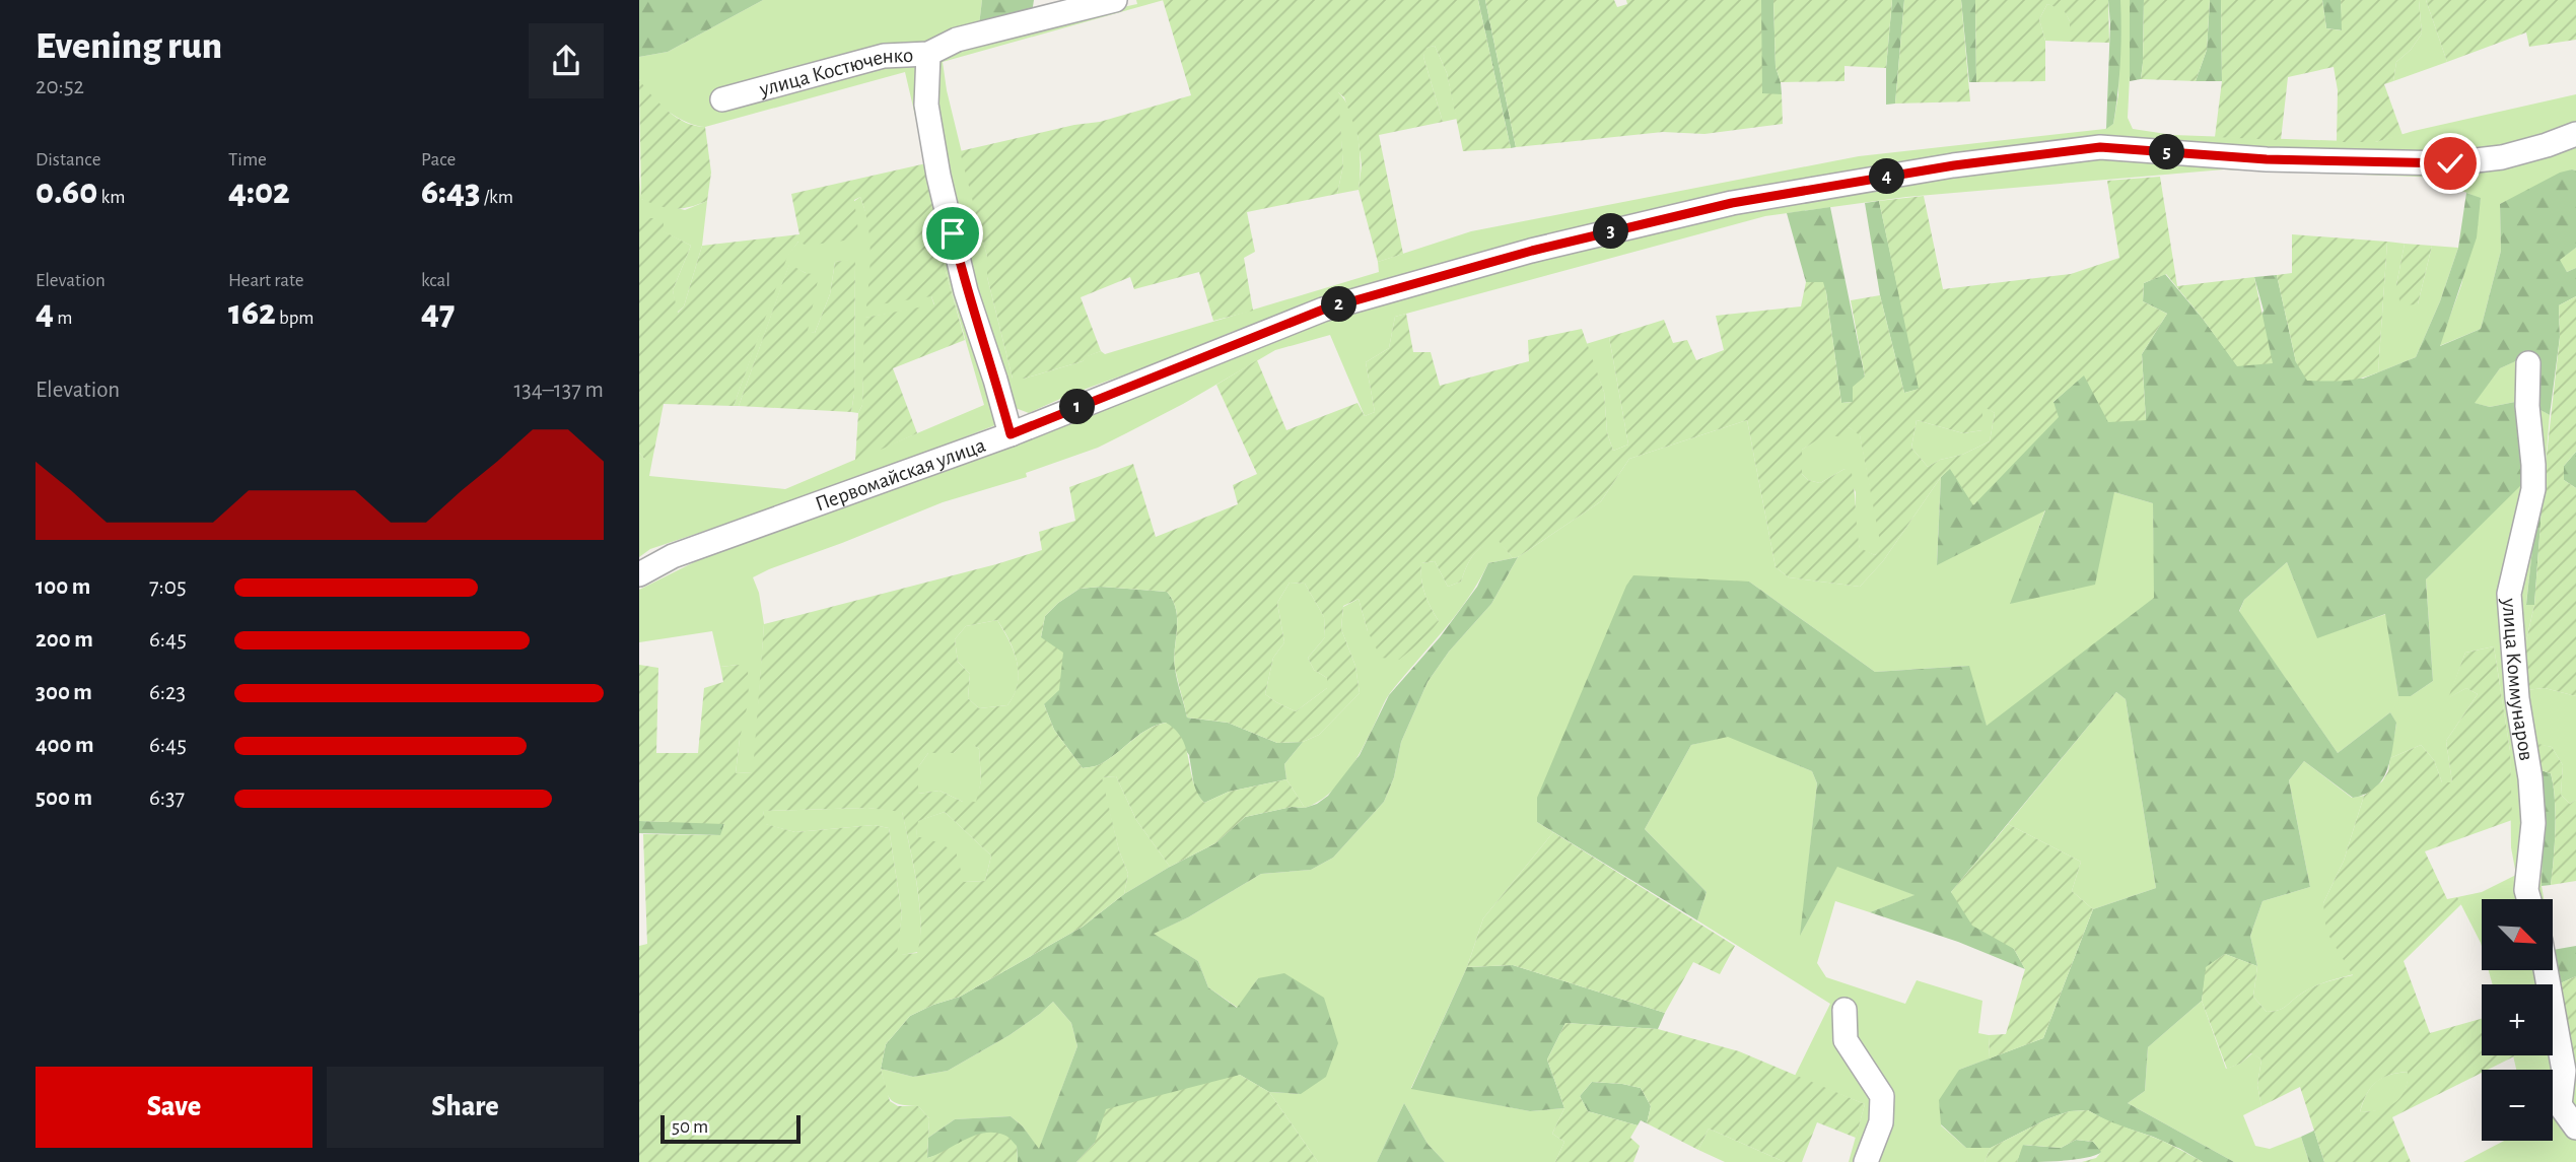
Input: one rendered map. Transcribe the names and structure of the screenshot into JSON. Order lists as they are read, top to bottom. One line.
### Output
{"streets":{"street":["улица Костюченко","Первомайская улица","улица Коммунаров"]},"scale_bar":"50 m","north":"bottom right","page":{"heading":["Evening run","20:52"],"stats":[["Distance","0.60 km"],["Time","4:02"],["Pace","6:43 /km"],["Elevation","4 m"],["Heart rate","162 bpm"],["kcal","47"]],"pins":["5","4","3","2","1"],"chart":["Elevation","134–137 m"],"list":[{"name":"100 m","note":"7:05"},{"name":"200 m","note":"6:45"},{"name":"300 m","note":"6:23"},{"name":"400 m","note":"6:45"},{"name":"500 m","note":"6:37"}],"map_buttons":["+","−"],"buttons":["Save","Share"],"scale":"50 m"}}
